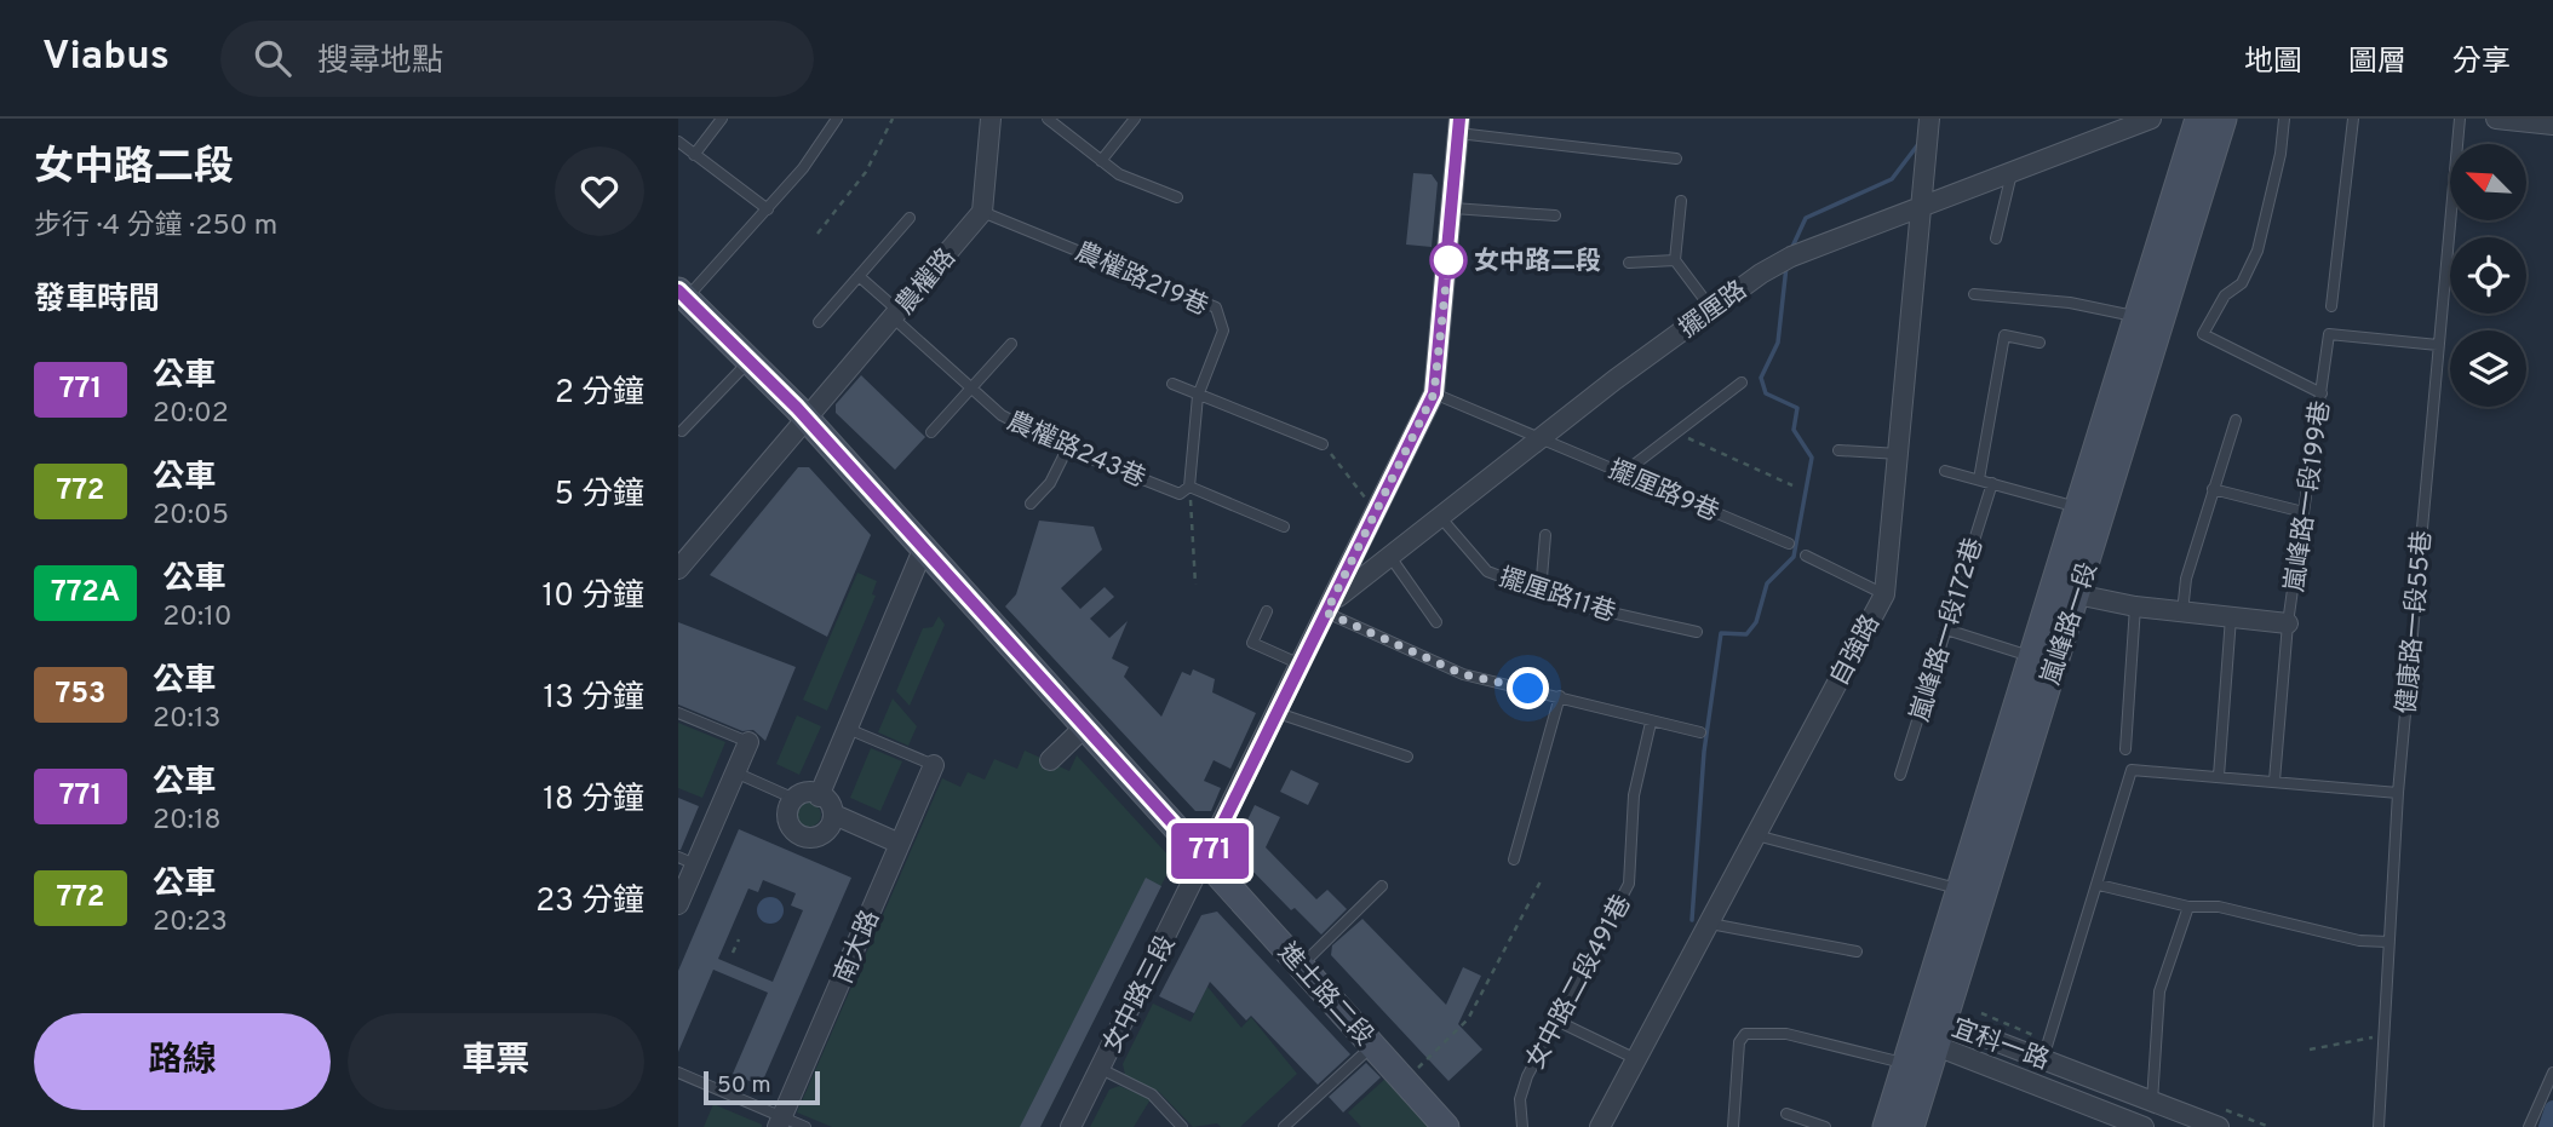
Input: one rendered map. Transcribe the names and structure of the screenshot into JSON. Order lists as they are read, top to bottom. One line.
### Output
{"streets":{"main road":["嵐峰路一段","進士路二段"],"street":["農權路","擺厘路","嵐峰路一段199巷","自強路","南大路","女中路三段","宜科一路"],"lane":["農權路219巷","農權路243巷","擺厘路9巷","擺厘路11巷","健康路一段55巷","嵐峰路一段172巷","女中路二段491巷"]},"crossings":[["農權路219巷","農權路"],["農權路219巷","農權路243巷"],["農權路","農權路243巷"],["農權路","進士路二段"],["擺厘路","擺厘路9巷"],["擺厘路","擺厘路11巷"],["擺厘路","自強路"],["嵐峰路一段199巷","健康路一段55巷"],["嵐峰路一段199巷","嵐峰路一段"],["嵐峰路一段","宜科一路"],["女中路三段","進士路二段"]],"places":["女中路二段"],"lines":["bus line 771"],"scale_bar":"50 m","north":"top left","page":{"header":"Viabus","search":"搜尋地點","nav":["地圖","圖層","分享"],"heading":[["女中路二段","步行 · 4 分鐘 · 250 m"],"發車時間"],"on_map":"771","list":[{"mark":"771","name":"公車","note":"20:02","value":"2 分鐘"},{"mark":"772","name":"公車","note":"20:05","value":"5 分鐘"},{"mark":"772A","name":"公車","note":"20:10","value":"10 分鐘"},{"mark":"753","name":"公車","note":"20:13","value":"13 分鐘"},{"mark":"771","name":"公車","note":"20:18","value":"18 分鐘"},{"mark":"772","name":"公車","note":"20:23","value":"23 分鐘"}],"buttons":["路線","車票"],"scale":"50 m"}}
